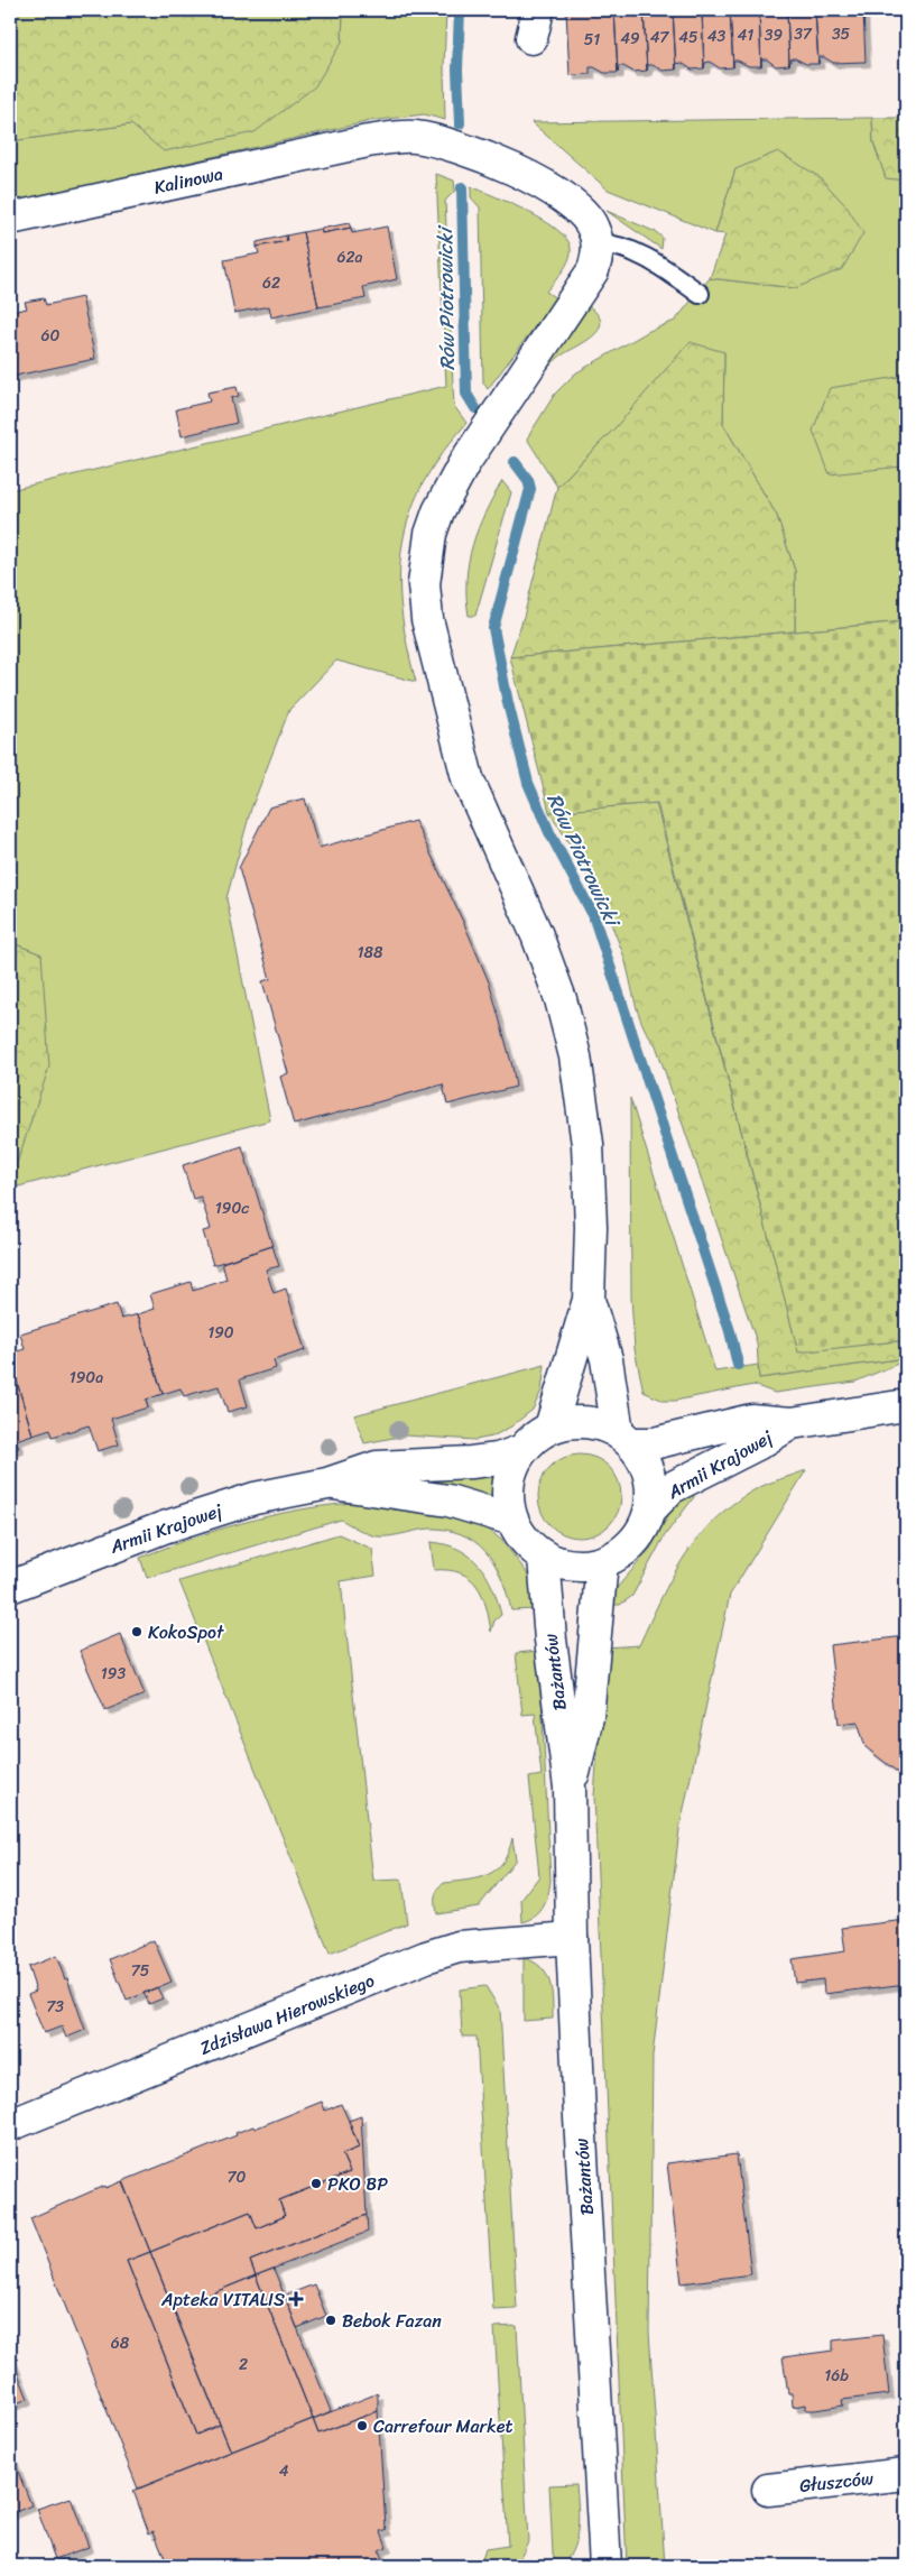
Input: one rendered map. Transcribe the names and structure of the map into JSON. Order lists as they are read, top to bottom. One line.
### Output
{"streets":{"street":["Kalinowa","Armii Krajowej","Bażantów","Zdzisława Hierowskiego","Głuszców"]},"crossings":[["Armii Krajowej","Bażantów"],["Bażantów","Zdzisława Hierowskiego"]],"water":["Rów Piotrowicki"],"places":{"other":["KokoSpot","PKO BP","Bebok Fazan","Carrefour Market"],"health":["Apteka VITALIS"]},"house_numbers":["37","35","41","39","43","47","45","49","51","62a","62","60","188","190c","190","190a","193","75","73","70","68","2","16b","4"]}
